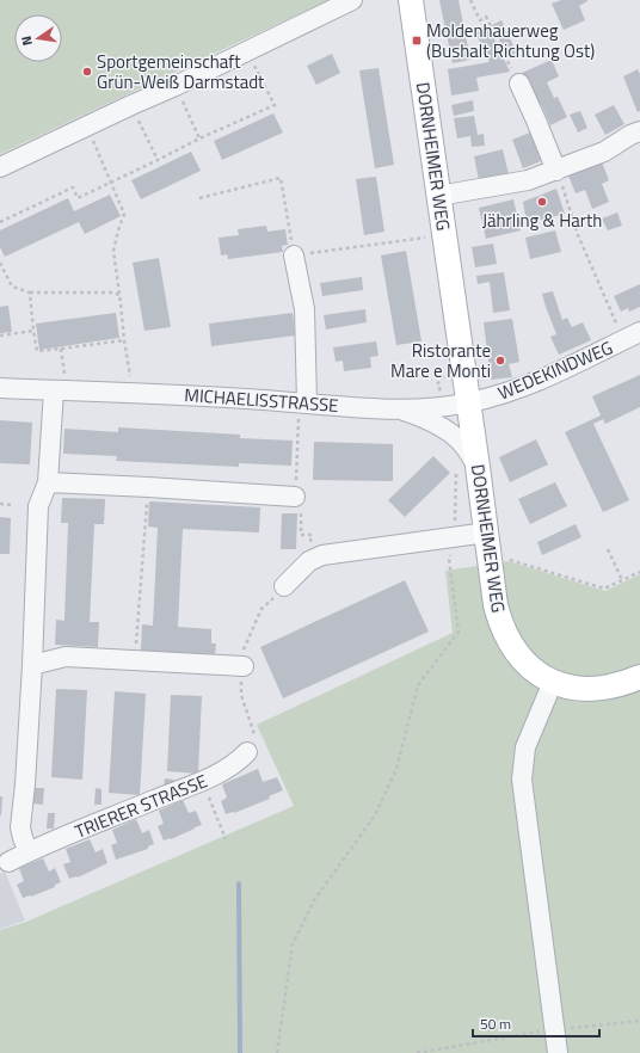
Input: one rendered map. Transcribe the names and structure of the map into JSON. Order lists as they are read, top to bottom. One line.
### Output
{"streets":{"main road":["DORNHEIMER WEG"],"street":["WEDEKINDWEG","MICHAELISSTRASSE","TRIERER STRASSE"]},"crossings":[["DORNHEIMER WEG","WEDEKINDWEG"],["DORNHEIMER WEG","MICHAELISSTRASSE"],["WEDEKINDWEG","MICHAELISSTRASSE"]],"places":{"transit":["Moldenhauerweg (Bushalt Richtung Ost)"],"other":["Sportgemeinschaft Grün-Weiß Darmstadt","Jährling & Harth","Ristorante Mare e Monti"]},"scale_bar":"50 m","north":"left"}
